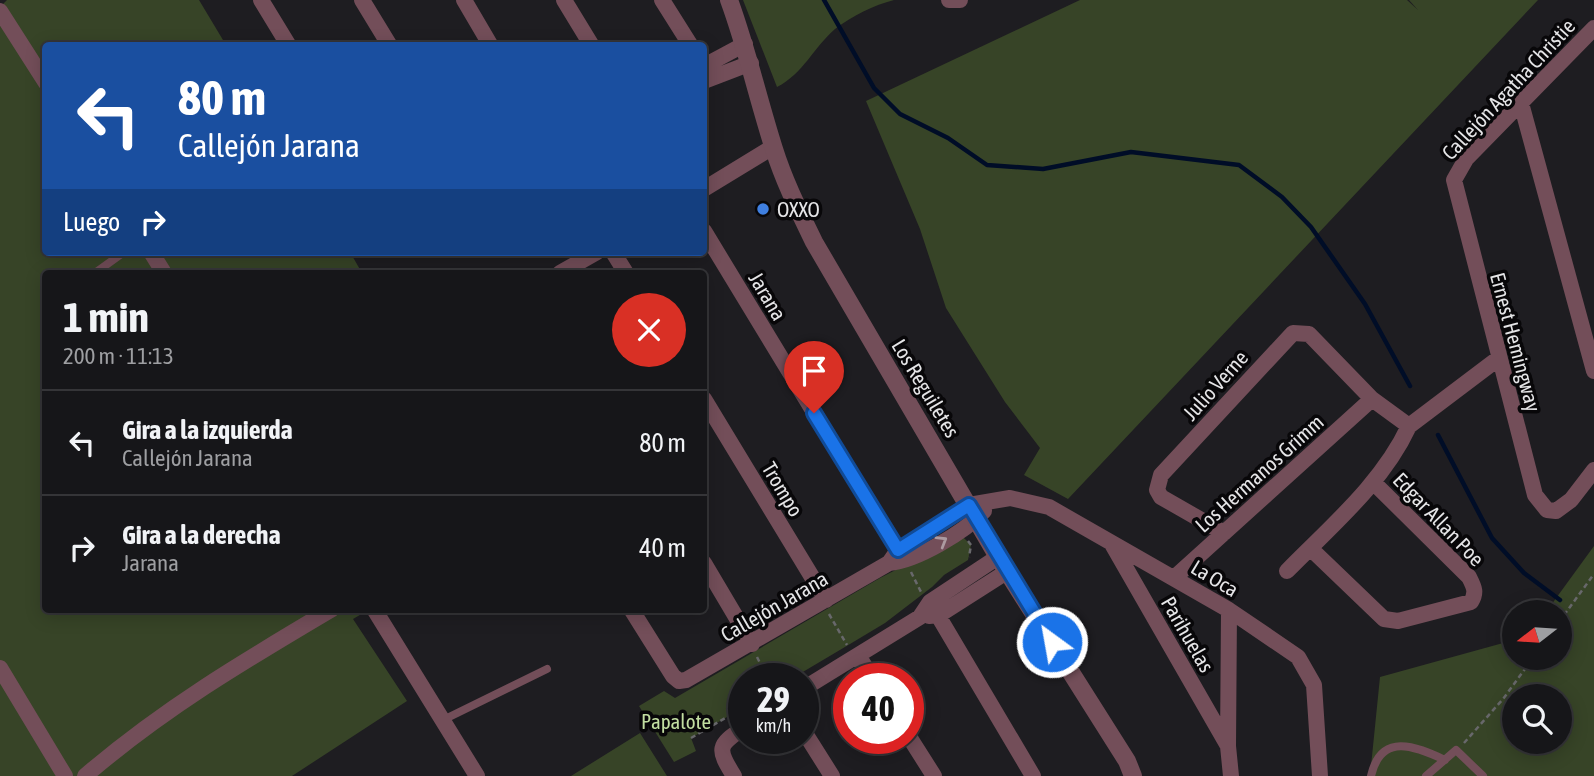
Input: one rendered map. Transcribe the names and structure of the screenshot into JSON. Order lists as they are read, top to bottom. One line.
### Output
{"streets":{"street":["Callejón Agatha Christie","Jarana","Ernest Hemingway","Julio Verne","Los Reguiletes","Los Hermanos Grimm","Trompo","Edgar Allan Poe","La Oca","Callejón Jarana","Parihuelas"]},"crossings":[["Callejón Agatha Christie","Ernest Hemingway"],["Jarana","Callejón Jarana"],["Julio Verne","Los Hermanos Grimm"],["Los Reguiletes","La Oca"],["Los Reguiletes","Callejón Jarana"],["Los Hermanos Grimm","La Oca"],["Trompo","Callejón Jarana"],["La Oca","Callejón Jarana"],["La Oca","Parihuelas"]],"parks":["Papalote"],"places":["OXXO"],"north":"left","page":{"turn":["80 m","Callejón Jarana"],"then":"Luego","heading":["1 min","200 m · 11:13"],"list":[{"name":"Gira a la izquierda","note":"Callejón Jarana","value":"80 m"},{"name":"Gira a la derecha","note":"Jarana","value":"40 m"}],"speed":"29 km/h","limit":"40"}}
